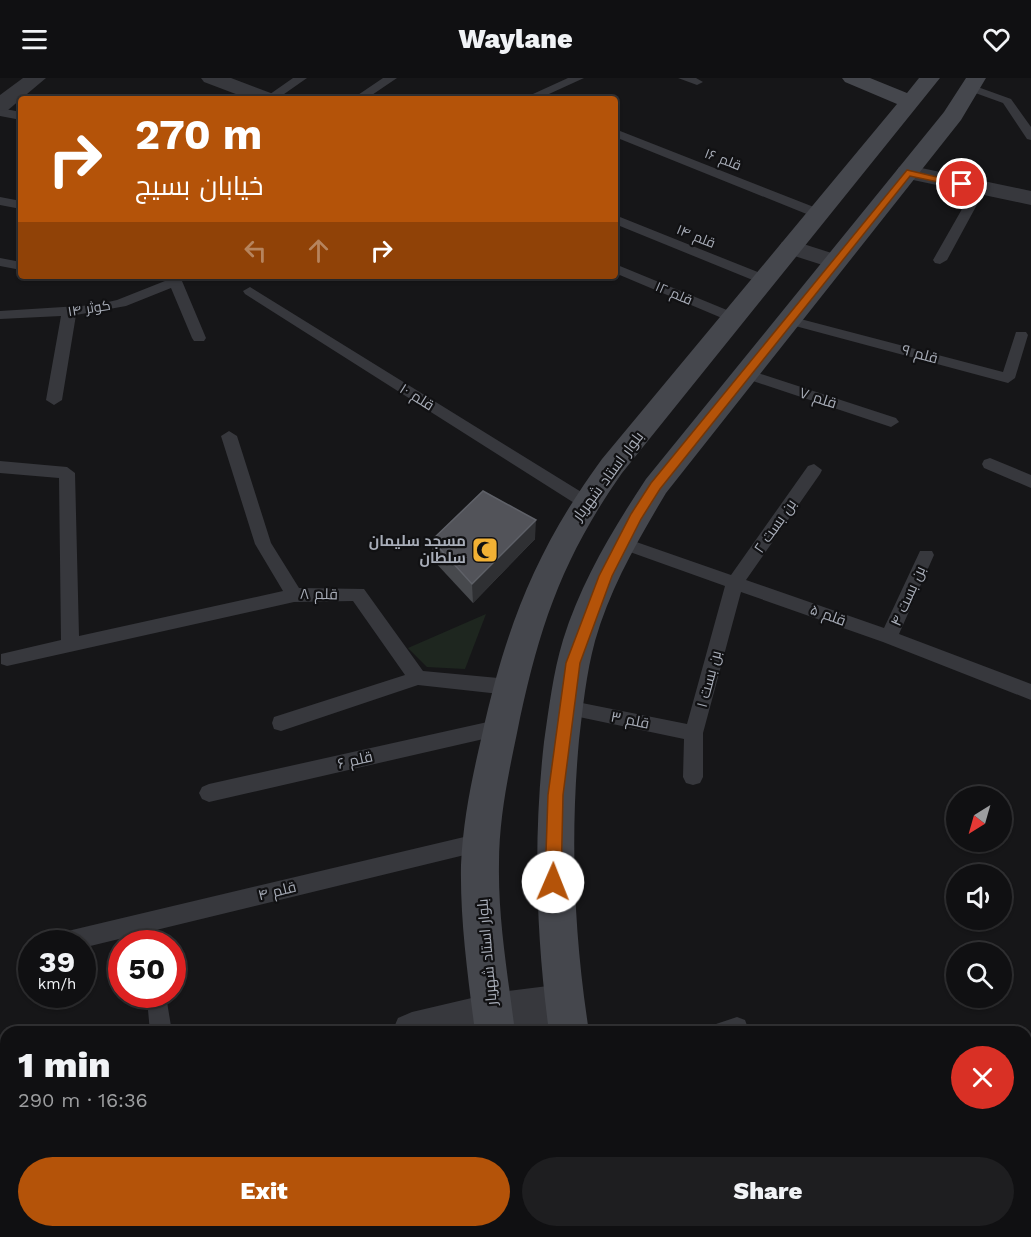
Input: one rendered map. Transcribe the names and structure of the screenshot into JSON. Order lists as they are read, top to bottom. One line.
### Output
{"streets":{"main road":["بلوار استاد شهریار"],"lane":["قلم ۱۶","قلم ۱۴","قلم ۱۲","کوثر ۱۴","قلم ۹","قلم ۱۰","قلم ۷","بن بست ۲","قلم ۸","بن بست ۴","قلم ۵","بن بست ۱","قلم ۳","قلم ۶","قلم ۴"]},"crossings":[["قلم ۱۶","بلوار استاد شهریار"],["قلم ۱۴","بلوار استاد شهریار"],["قلم ۱۲","بلوار استاد شهریار"],["قلم ۱۰","بلوار استاد شهریار"],["بلوار استاد شهریار","قلم ۶"],["بلوار استاد شهریار","قلم ۴"],["بن بست ۲","قلم ۵"],["بن بست ۲","بن بست ۱"],["بن بست ۴","قلم ۵"],["قلم ۵","بن بست ۱"],["بن بست ۱","قلم ۳"]],"places":{"mosque":["مسجد سلیمان سلطان"]},"north":"bottom left","page":{"header":"Waylane","turn":["270 m","خیابان بسیج"],"speed":"39 km/h","limit":"50","heading":["1 min","290 m · 16:36"],"buttons":["Exit","Share"]}}
